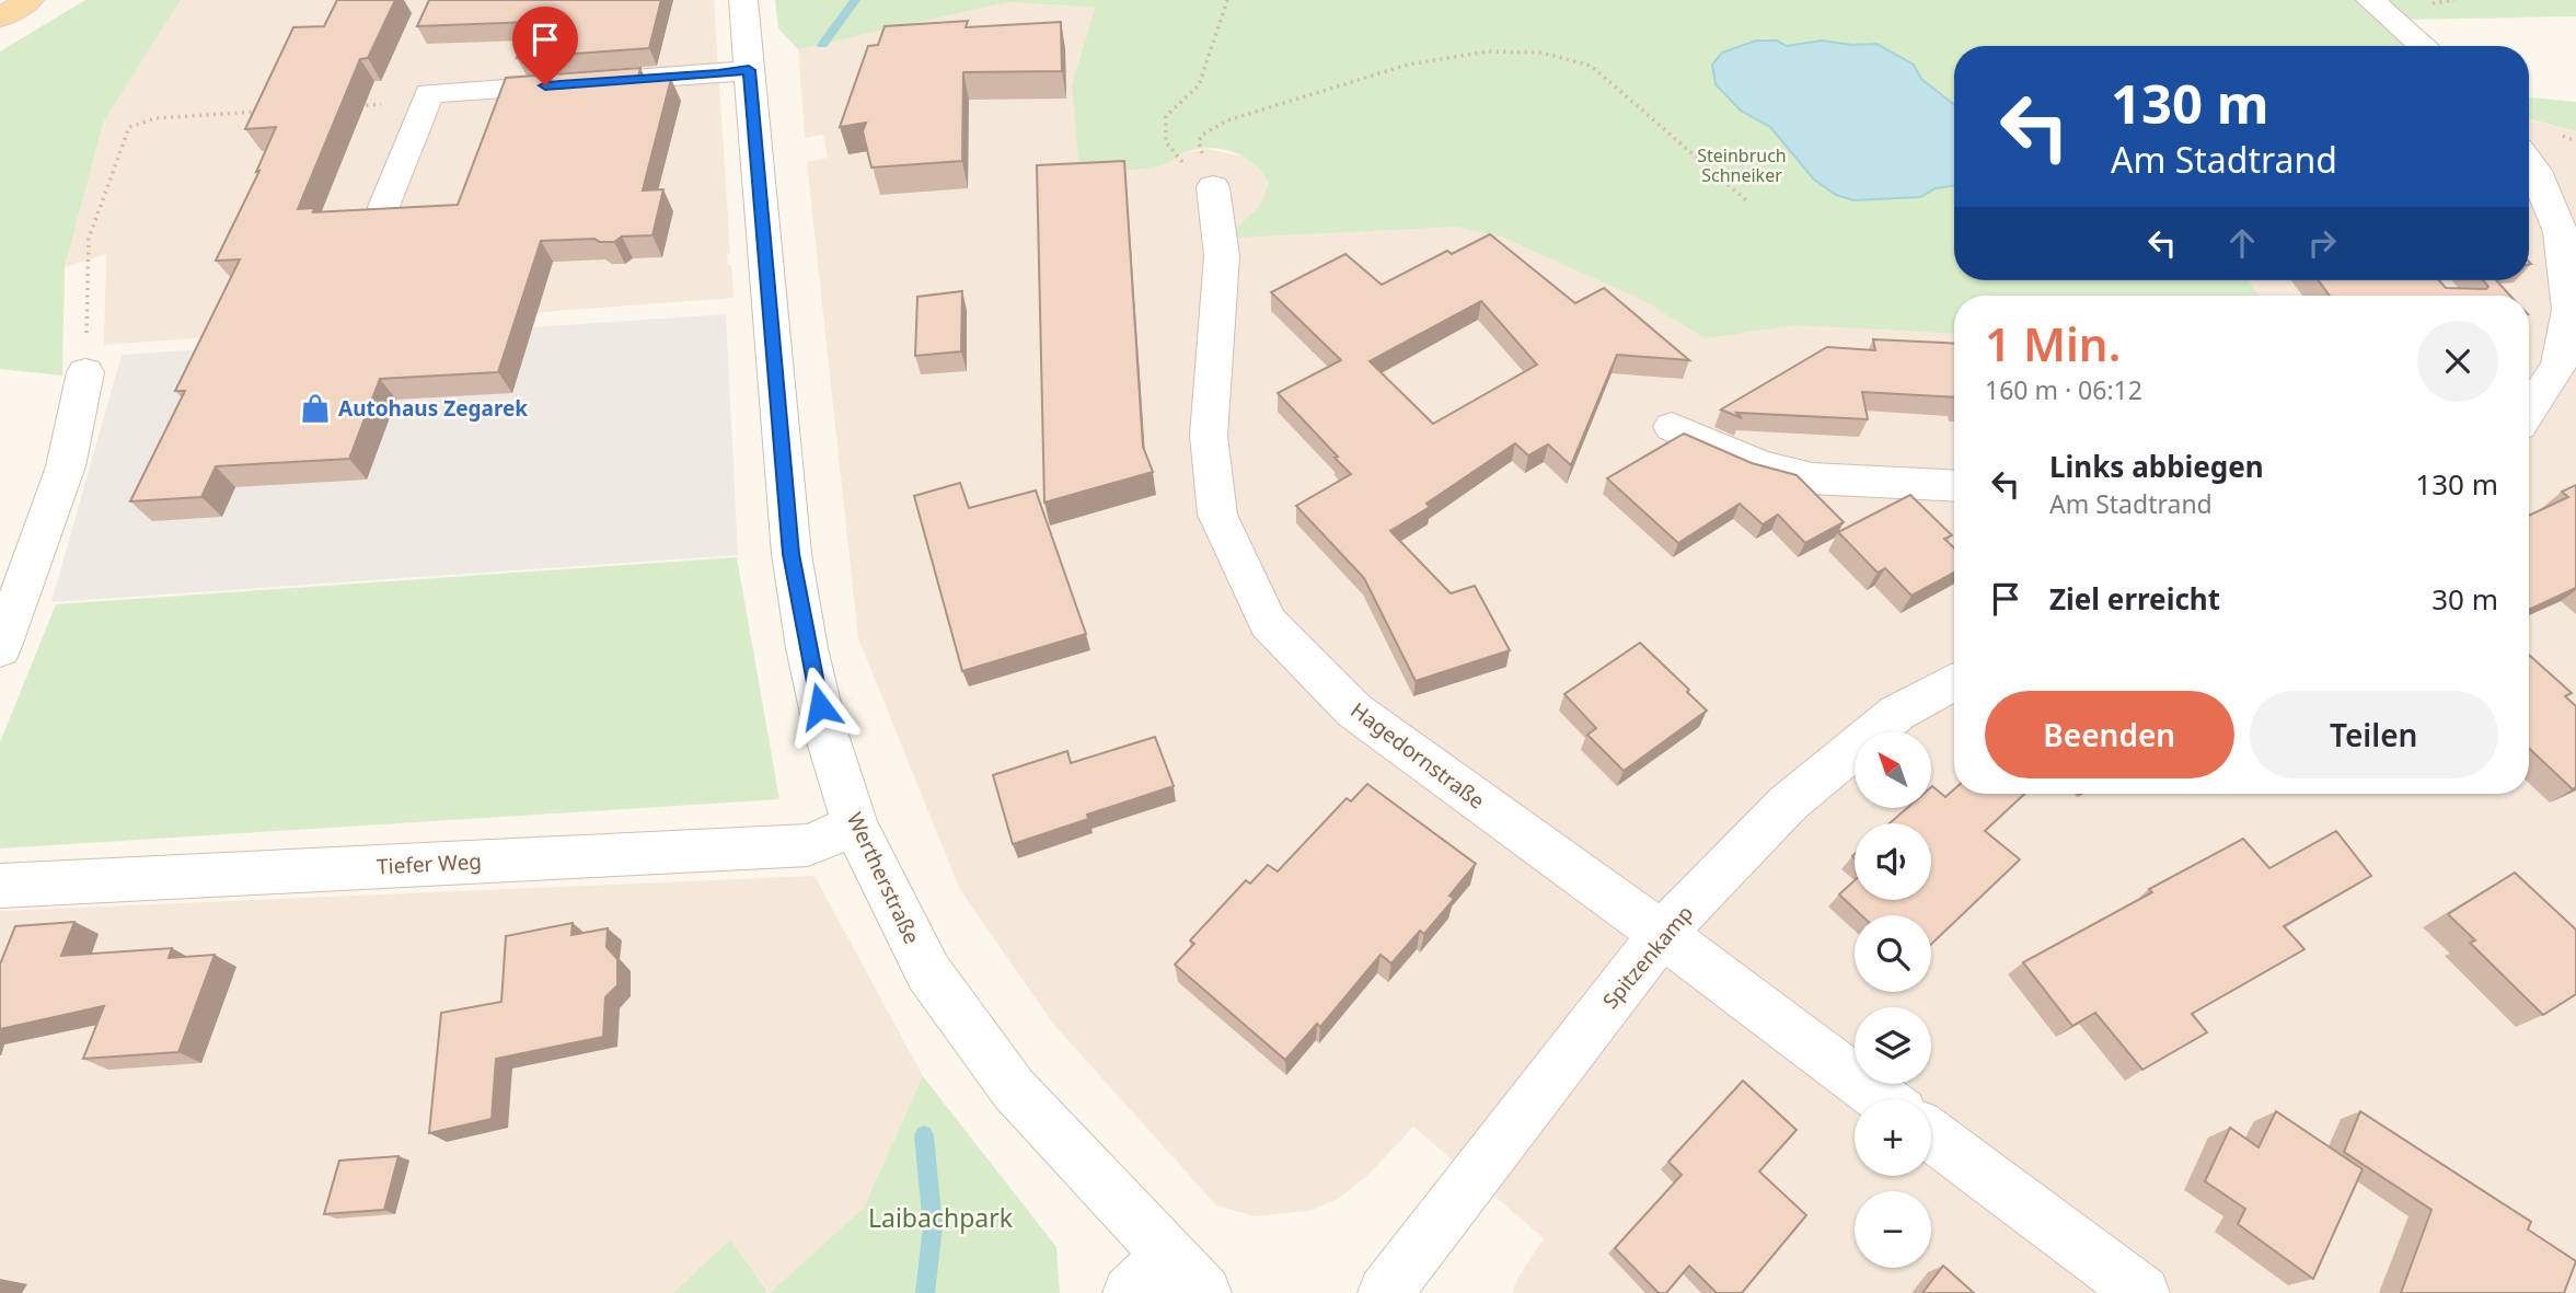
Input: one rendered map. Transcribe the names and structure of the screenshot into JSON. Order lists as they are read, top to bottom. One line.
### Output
{"streets":{"street":["Hagedornstraße","Tiefer Weg","Wertherstraße","Spitzenkamp"]},"crossings":[["Hagedornstraße","Spitzenkamp"],["Tiefer Weg","Wertherstraße"]],"parks":["Steinbruch Schneiker","Laibachpark"],"places":{"shop":["Autohaus Zegarek"]},"north":"top left","page":{"turn":["130 m","Am Stadtrand"],"heading":["1 Min.","160 m · 06:12"],"list":[{"name":"Links abbiegen","note":"Am Stadtrand","value":"130 m"},{"name":"Ziel erreicht","value":"30 m"}],"buttons":["Beenden","Teilen"],"map_buttons":["+","−"]}}
